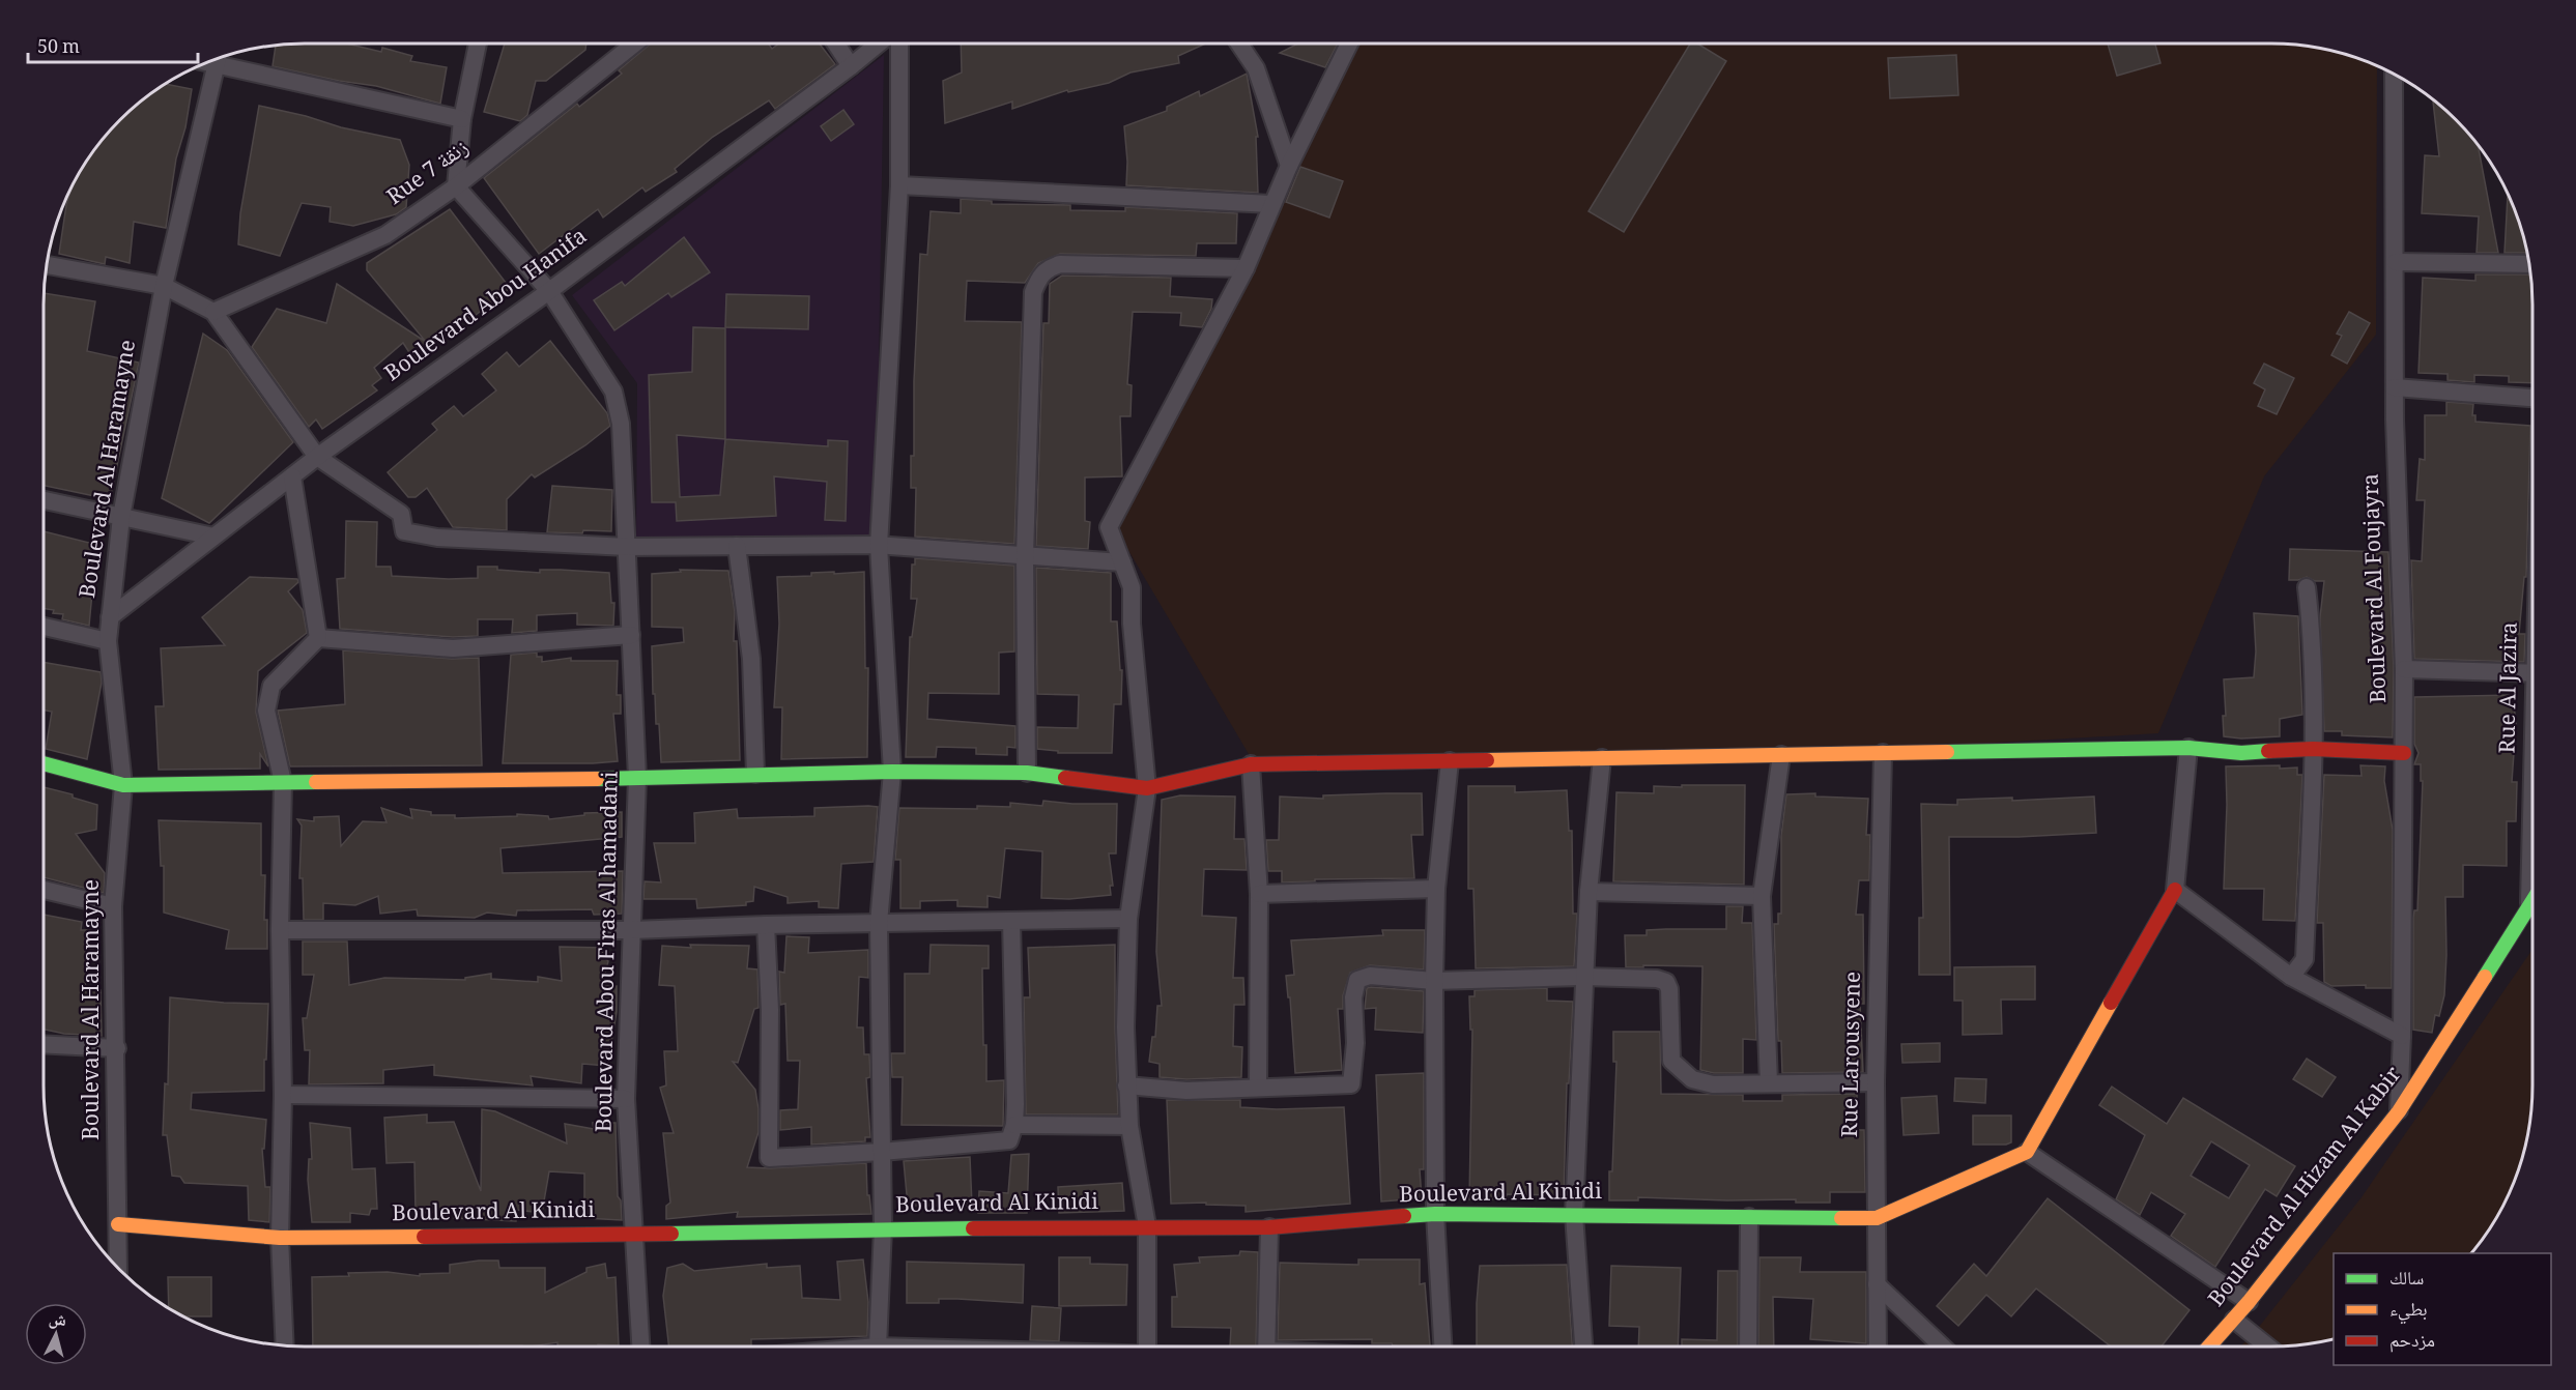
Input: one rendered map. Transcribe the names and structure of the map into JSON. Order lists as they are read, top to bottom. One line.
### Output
{"streets":{"street":["Rue 7 زنقة","Boulevard Abou Hanifa","Boulevard Al Haramayne","Boulevard Al Foujayra","Rue Al Jazira","Boulevard Abou Firas Al hamadani","Rue Larousyene","Boulevard Al Hizam Al Kabir","Boulevard Al Kinidi"]},"crossings":[["Rue 7 زنقة","Boulevard Abou Firas Al hamadani"],["Boulevard Abou Hanifa","Boulevard Al Haramayne"],["Boulevard Abou Hanifa","Boulevard Abou Firas Al hamadani"],["Boulevard Al Haramayne","Boulevard Al Kinidi"],["Boulevard Al Foujayra","Boulevard Al Hizam Al Kabir"],["Rue Al Jazira","Boulevard Al Hizam Al Kabir"],["Boulevard Abou Firas Al hamadani","Boulevard Al Kinidi"],["Rue Larousyene","Boulevard Al Kinidi"]],"legend":["سالك","بطيء","مزدحم"],"scale_bar":"50 m","north":"top"}
